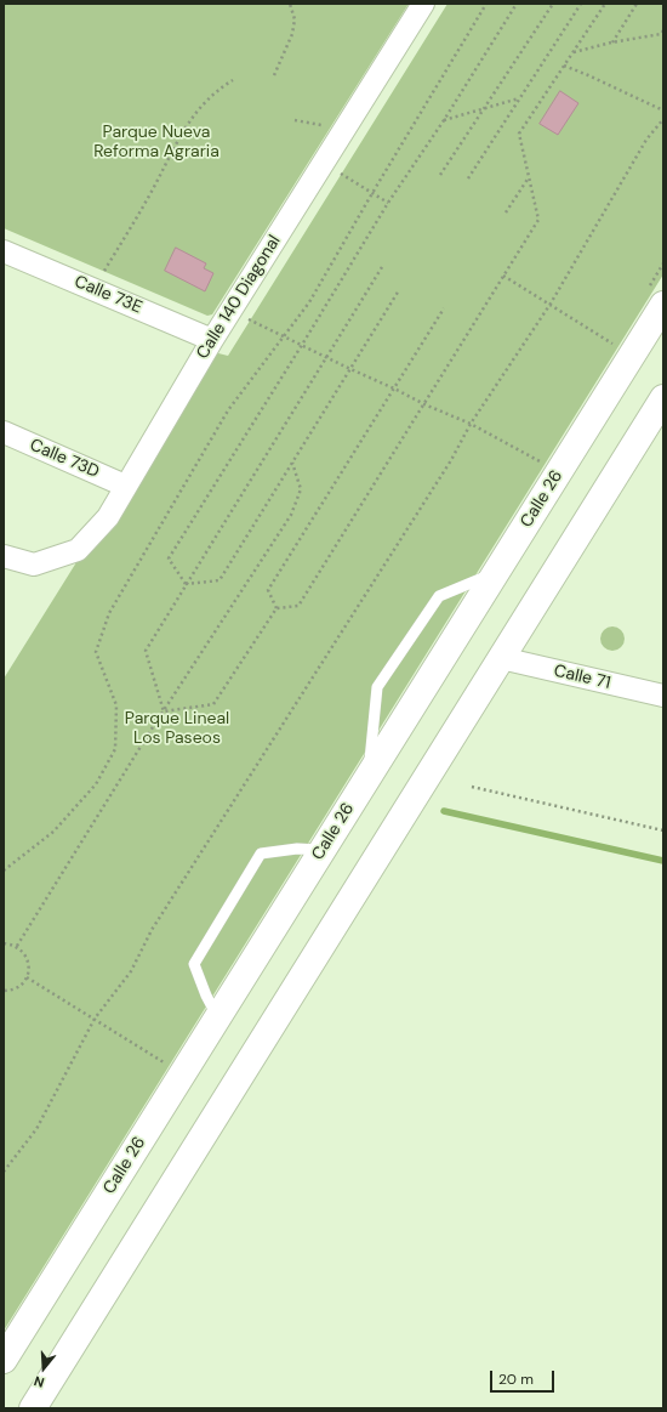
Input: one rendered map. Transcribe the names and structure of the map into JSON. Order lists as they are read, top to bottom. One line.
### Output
{"streets":{"main road":["Calle 26"],"street":["Calle 73E","Calle 140 Diagonal","Calle 73D","Calle 71"]},"crossings":[["Calle 73E","Calle 140 Diagonal"],["Calle 140 Diagonal","Calle 73D"]],"parks":["Parque Nueva Reforma Agraria","Parque Lineal Los Paseos"],"scale_bar":"20 m","north":"bottom"}
